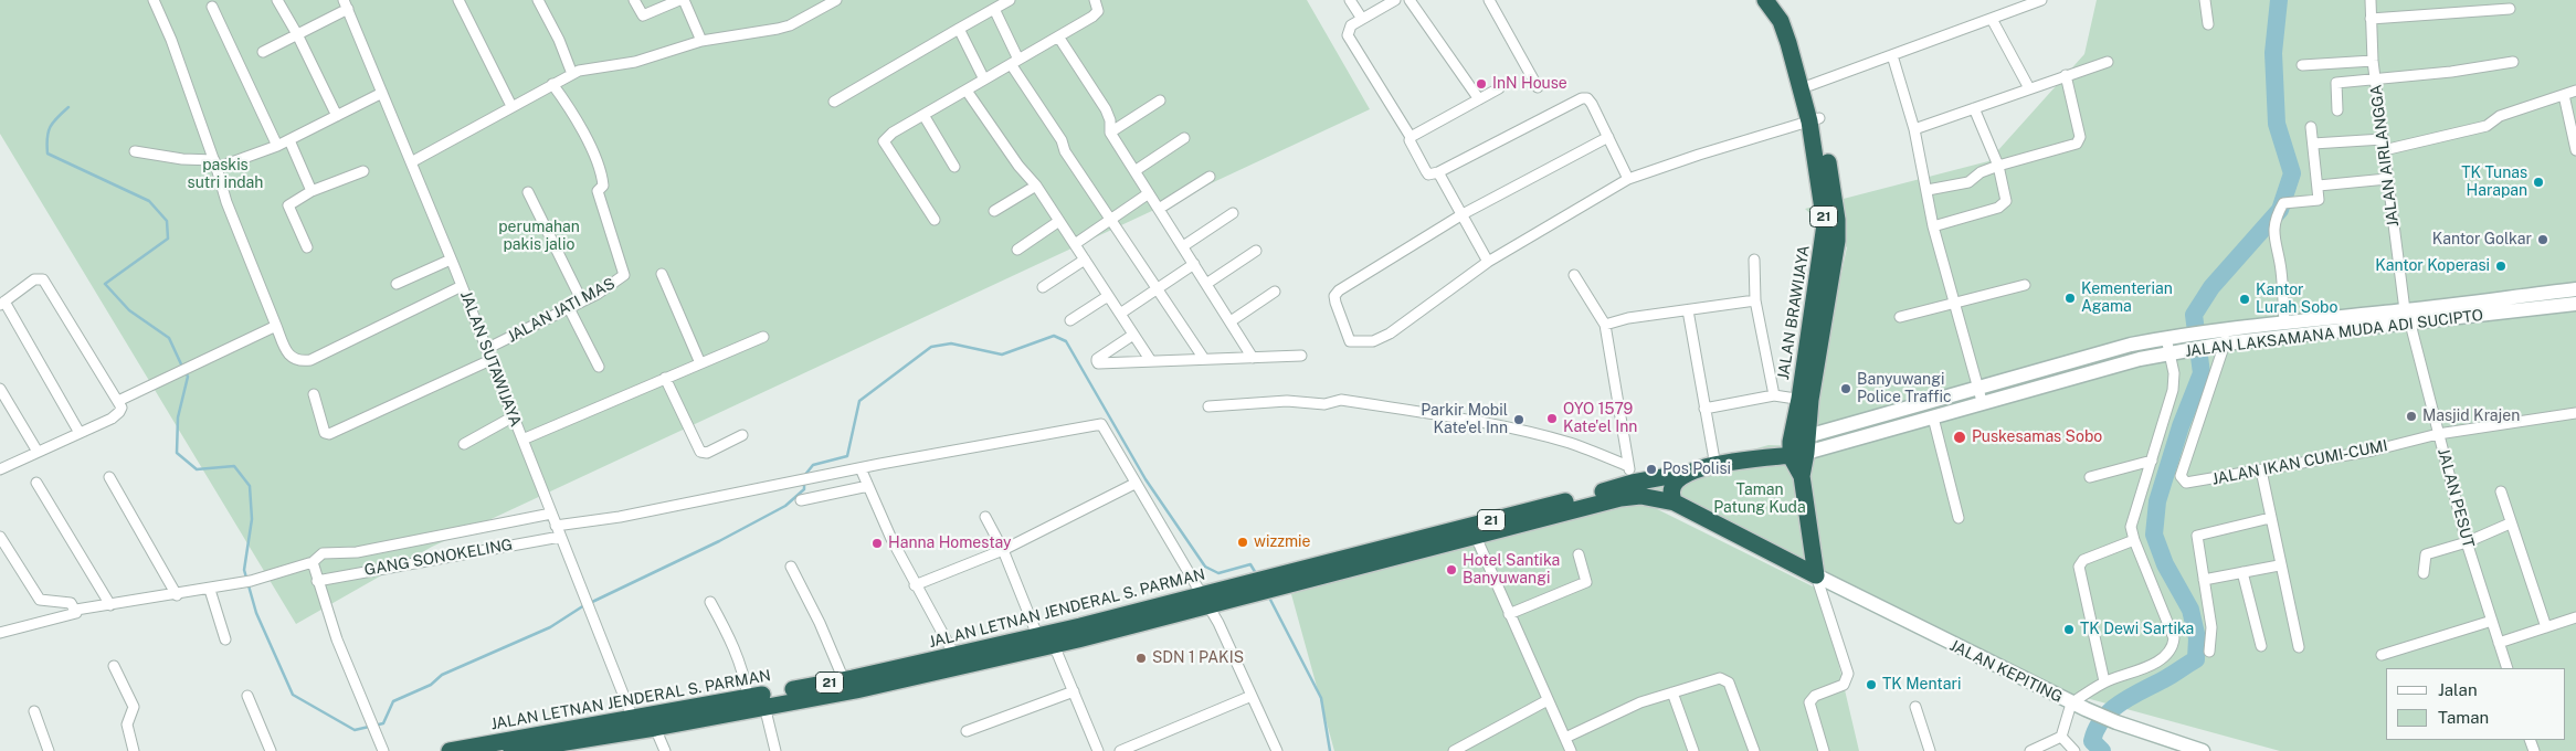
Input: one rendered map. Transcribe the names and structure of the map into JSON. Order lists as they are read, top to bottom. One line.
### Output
{"streets":{"highway":["21","JALAN BRAWIJAYA","JALAN LETNAN JENDERAL S. PARMAN"],"main road":["JALAN LAKSAMANA MUDA ADI SUCIPTO","JALAN KEPITING"],"street":["JALAN AIRLANGGA","JALAN JATI MAS","JALAN SUTAWIJAYA","JALAN IKAN CUMI-CUMI","JALAN PESUT","GANG SONOKELING"]},"crossings":[["JALAN AIRLANGGA","JALAN LAKSAMANA MUDA ADI SUCIPTO"],["JALAN AIRLANGGA","JALAN PESUT"],["21","JALAN BRAWIJAYA"],["21","JALAN LAKSAMANA MUDA ADI SUCIPTO"],["21","JALAN LETNAN JENDERAL S. PARMAN"],["21","JALAN KEPITING"],["JALAN JATI MAS","JALAN SUTAWIJAYA"],["JALAN BRAWIJAYA","JALAN LAKSAMANA MUDA ADI SUCIPTO"],["JALAN LAKSAMANA MUDA ADI SUCIPTO","JALAN IKAN CUMI-CUMI"],["JALAN LAKSAMANA MUDA ADI SUCIPTO","JALAN PESUT"],["JALAN SUTAWIJAYA","GANG SONOKELING"],["JALAN SUTAWIJAYA","JALAN LETNAN JENDERAL S. PARMAN"],["JALAN IKAN CUMI-CUMI","JALAN PESUT"]],"parks":["paskis sutri indah","perumahan pakis jalio","Taman Patung Kuda"],"places":["InN House","TK Tunas Harapan","Kantor Golkar","Kantor Koperasi","Kementerian Agama","Kantor Lurah Sobo","Banyuwangi Police Traffic","Masjid Krajen","OYO 1579 Kate'el Inn","Parkir Mobil Kate'el Inn","Puskesamas Sobo","Pos Polisi","wizzmie","Hanna Homestay","Hotel Santika Banyuwangi","TK Dewi Sartika","SDN 1 PAKIS","TK Mentari"],"legend":["Jalan","Taman"]}
